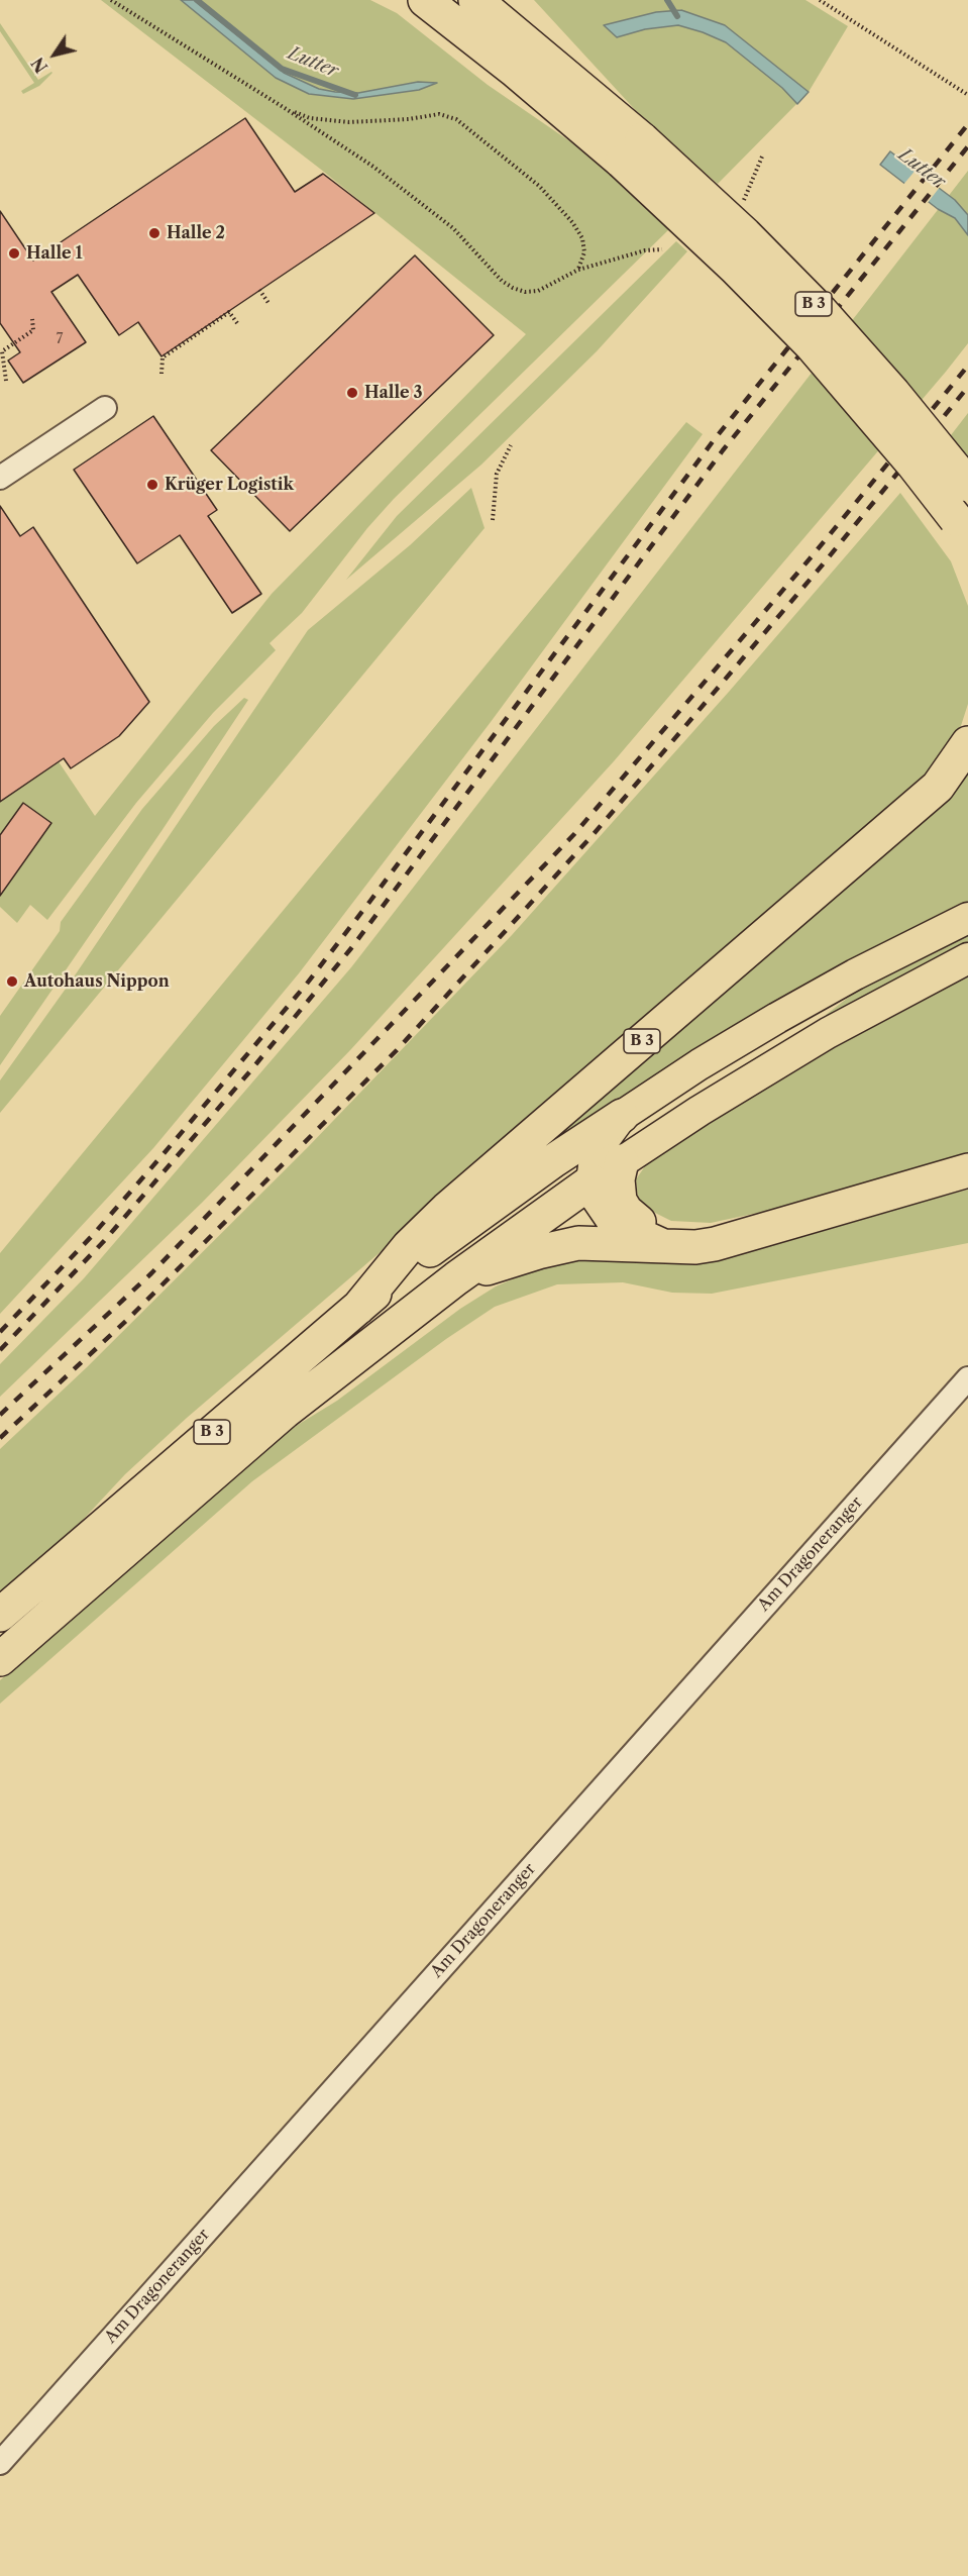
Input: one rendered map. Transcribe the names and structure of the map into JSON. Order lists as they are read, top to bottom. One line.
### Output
{"streets":{"highway":["B 3"],"street":["Am Dragoneranger"]},"water":["Lutter"],"places":["Halle 2","Halle 1","Halle 3","Krüger Logistik","Autohaus Nippon"],"house_numbers":["7"],"north":"bottom left"}
